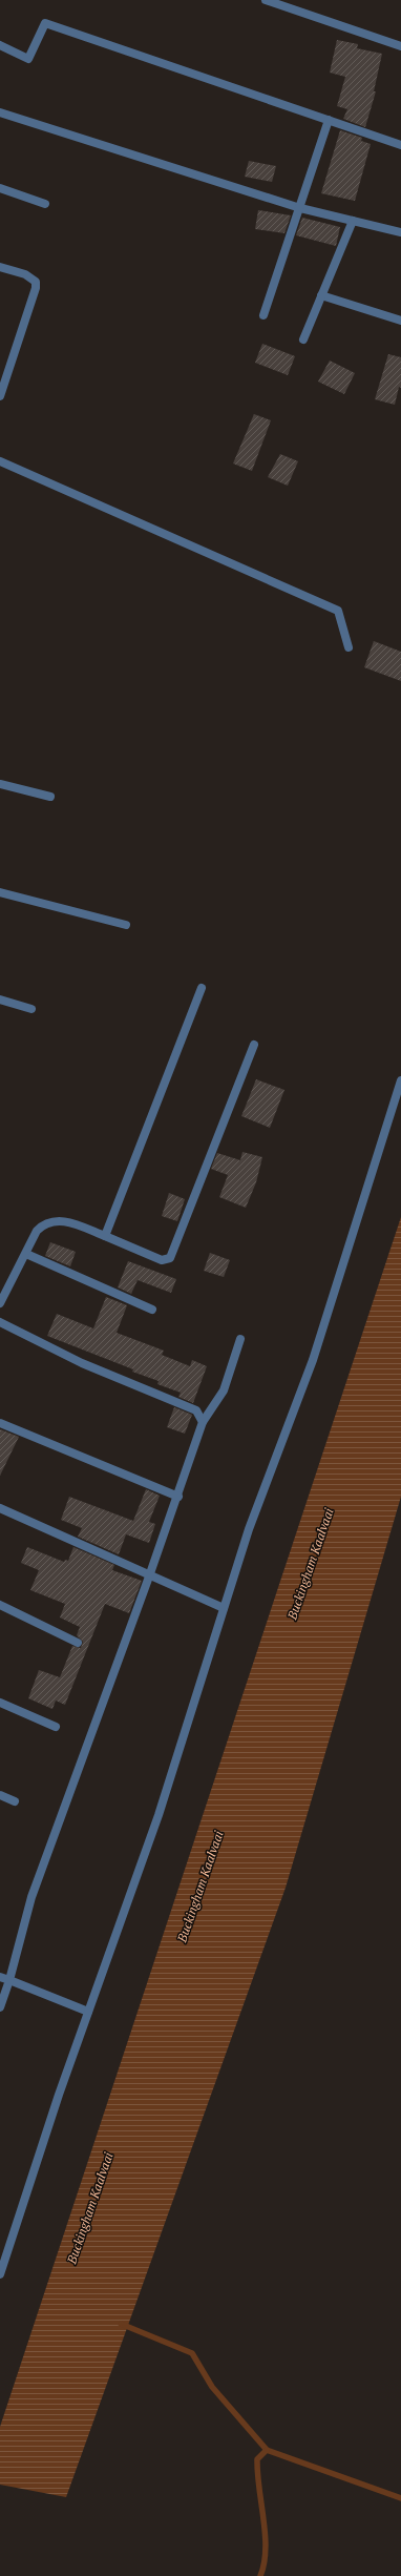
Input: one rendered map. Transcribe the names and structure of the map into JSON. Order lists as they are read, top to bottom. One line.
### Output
{"water":["Buckingham Kaalvaai"]}
